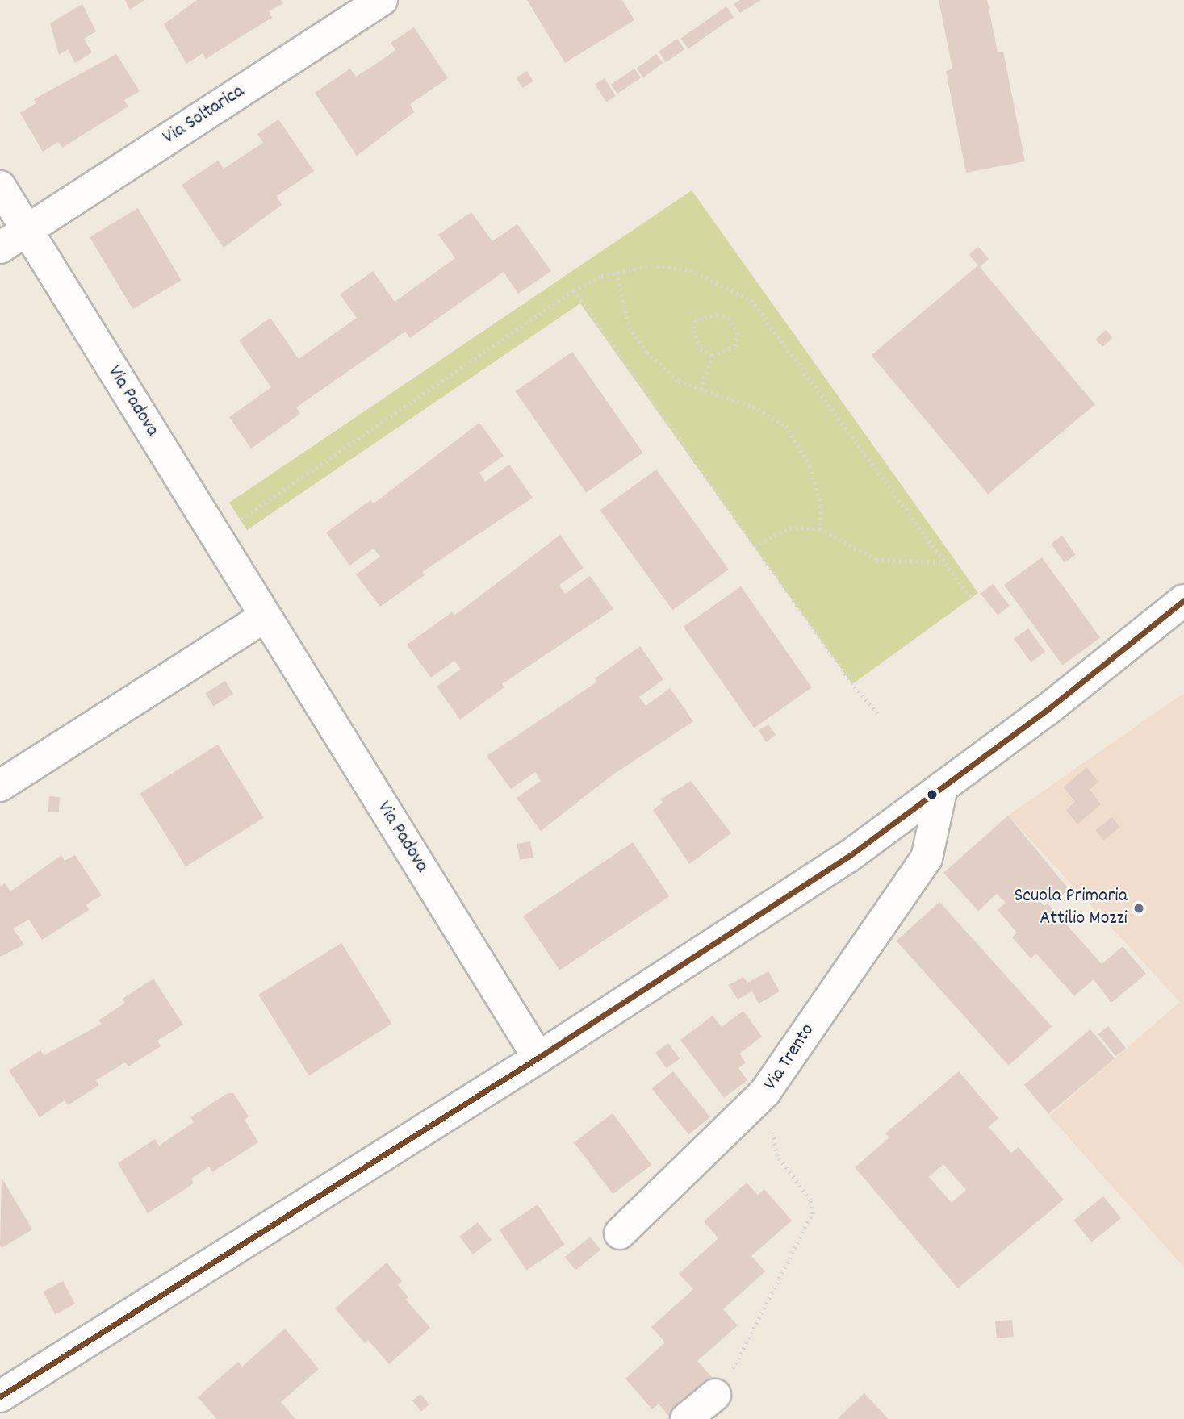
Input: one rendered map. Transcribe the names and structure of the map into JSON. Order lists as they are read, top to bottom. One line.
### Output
{"streets":{"street":["Via Soltarica","Via Padova","Via Trento"]},"crossings":[["Via Soltarica","Via Padova"]],"places":["Scuola Primaria Attilio Mozzi"]}
